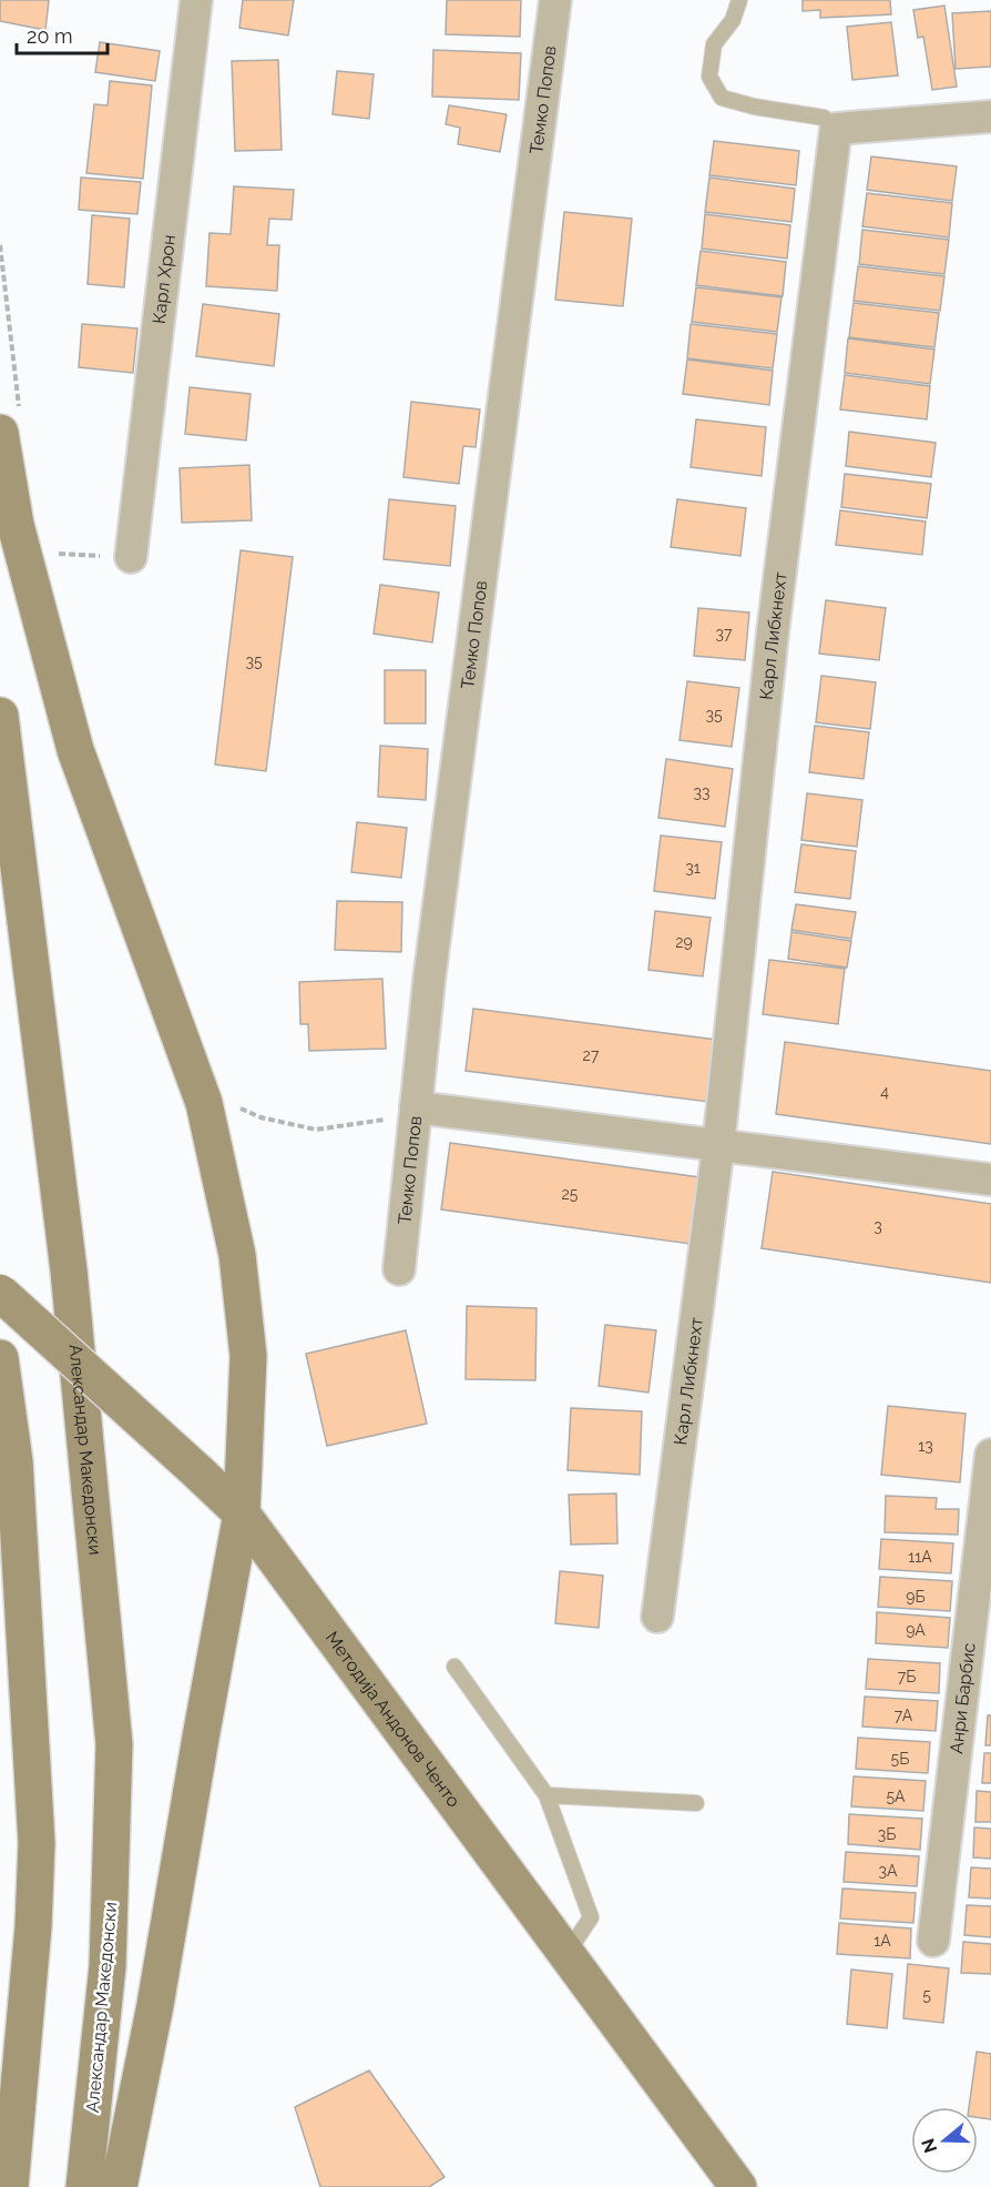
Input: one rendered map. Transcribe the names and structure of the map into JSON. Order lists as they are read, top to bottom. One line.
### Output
{"streets":{"street":["Темко Попов","Карл Хрон","Карл Либкнехт","Александар Македонски","Анри Барбис","Методија Андонов Ченто"]},"house_numbers":["37","35","35","33","31","29","27","4","25","3","13","11А","9Б","9А","7Б","7А","5Б","5А","3Б","3А","1А","5"],"scale_bar":"20 m","north":"left"}
